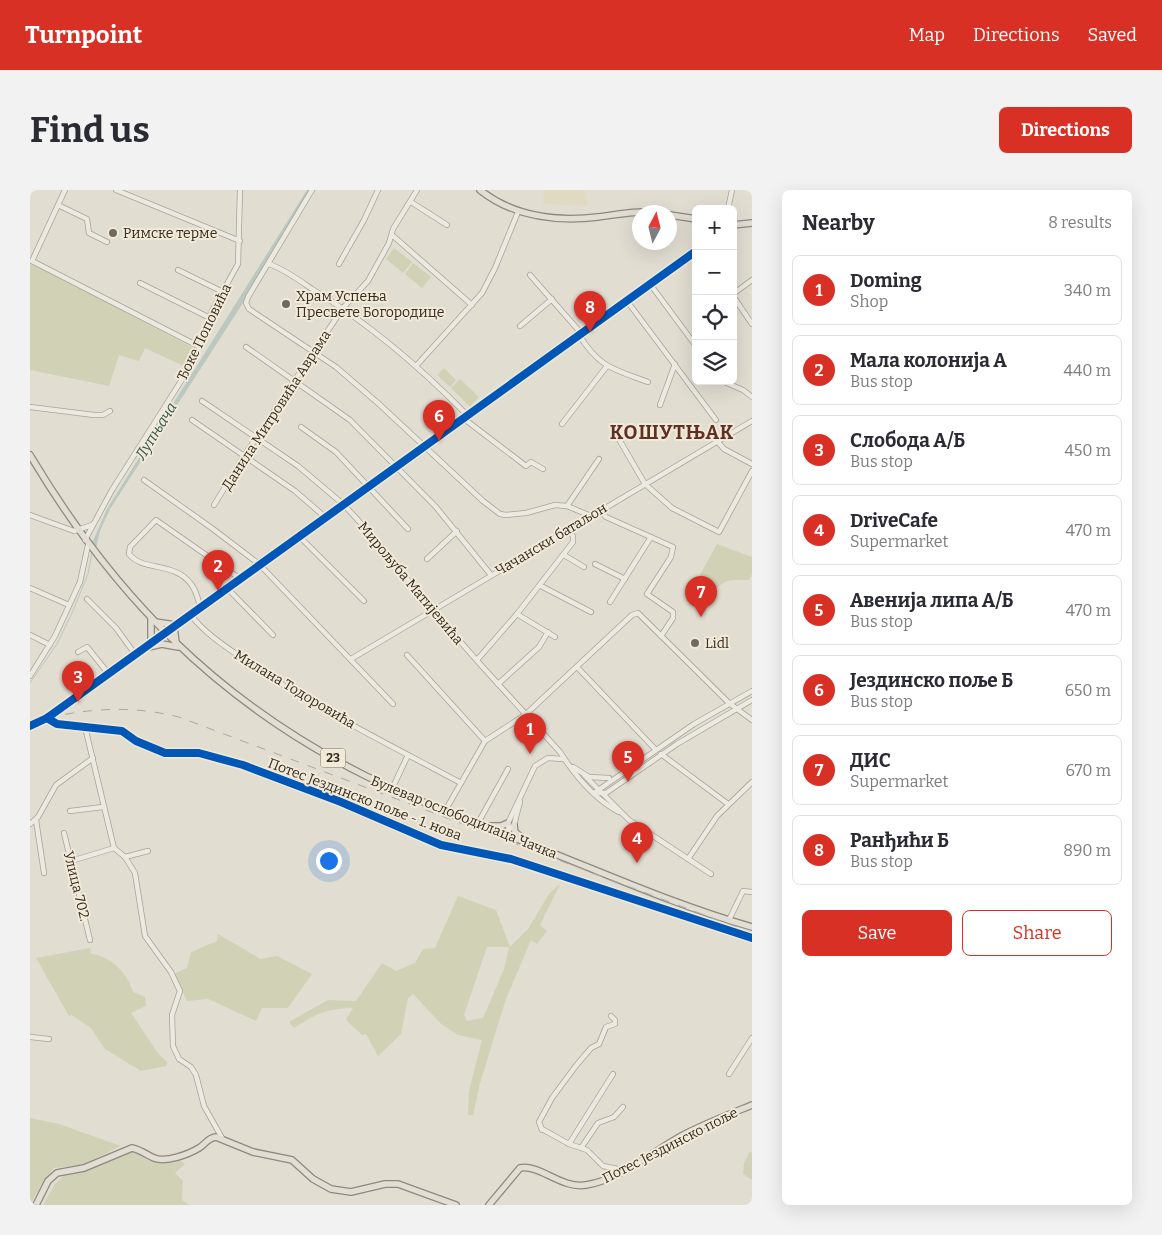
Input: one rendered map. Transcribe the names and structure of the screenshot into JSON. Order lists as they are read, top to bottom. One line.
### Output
{"streets":{"main road":["23","Булевар ослободилаца Чачка","Потес Јездинско поље"],"street":["Ђоке Поповића","Данила Митровића Аврама","Чачански батаљон","Мирољуба Матијевића","Милана Тодоровића","Потес Јездинско поље - 1. нова","Улица 702."]},"crossings":[["Ђоке Поповића","Булевар ослободилаца Чачка"],["Данила Митровића Аврама","Мирољуба Матијевића"],["Чачански батаљон","Мирољуба Матијевића"]],"districts":["КОШУТЊАК"],"water":["Лупњача"],"places":["Римске терме","Храм Успења Пресвете Богородице","Lidl"],"north":"top","page":{"header":"Turnpoint","nav":["Map","Directions","Saved"],"buttons":["Directions",["Save","Share"]],"title":"Find us","heading":["Nearby","8 results"],"map_buttons":["+","−"],"list":[{"mark":"1","name":"Doming","note":"Shop","value":"340 m"},{"mark":"2","name":"Мала колонија А","note":"Bus stop","value":"440 m"},{"mark":"3","name":"Слобода А/Б","note":"Bus stop","value":"450 m"},{"mark":"4","name":"DriveCafe","note":"Supermarket","value":"470 m"},{"mark":"5","name":"Авенија липа А/Б","note":"Bus stop","value":"470 m"},{"mark":"6","name":"Јездинско поље Б","note":"Bus stop","value":"650 m"},{"mark":"7","name":"ДИС","note":"Supermarket","value":"670 m"},{"mark":"8","name":"Ранђићи Б","note":"Bus stop","value":"890 m"}],"pins":["8","6","2","7","3","1","5","4"]}}
